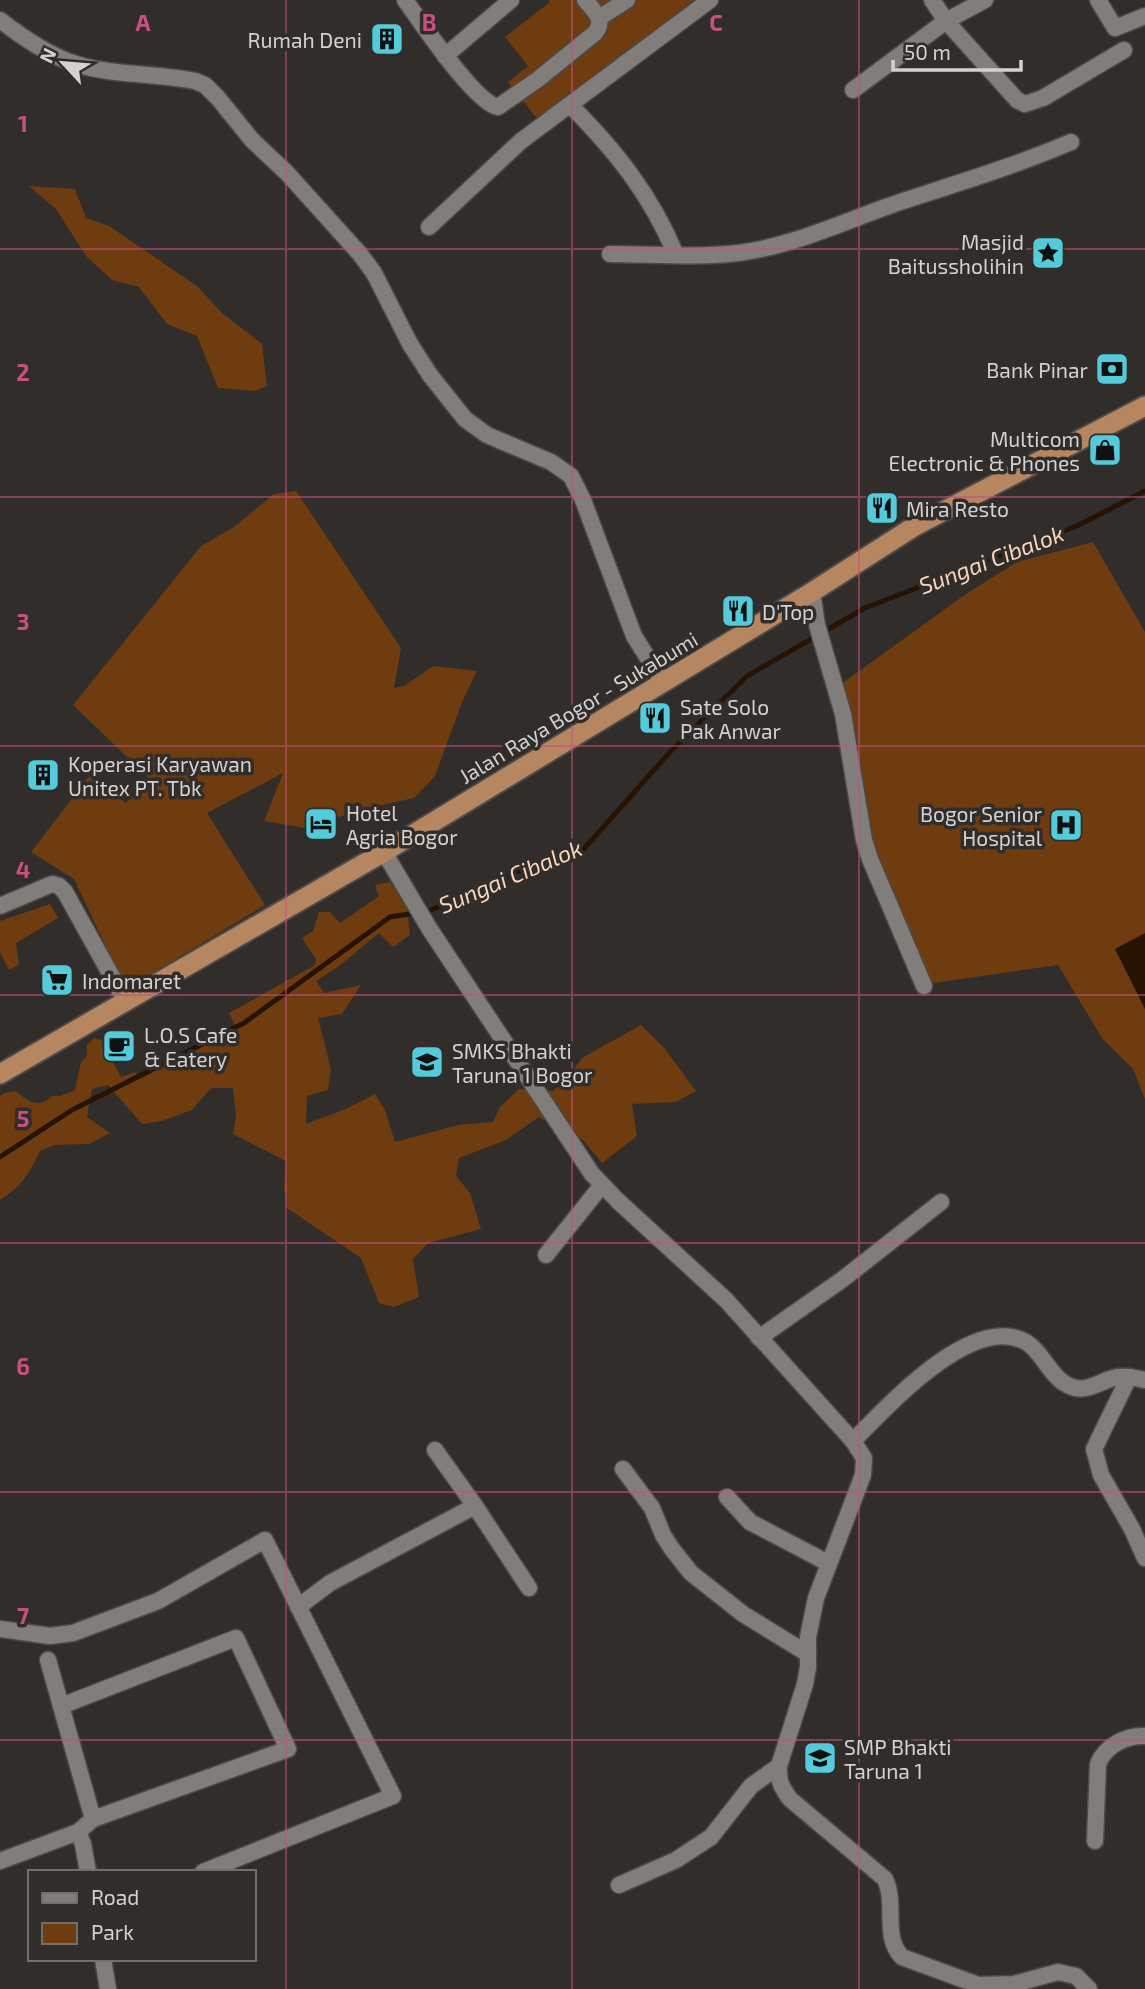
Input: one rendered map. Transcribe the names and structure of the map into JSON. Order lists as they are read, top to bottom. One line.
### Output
{"streets":{"highway":["Jalan Raya Bogor - Sukabumi"]},"water":["Sungai Cibalok"],"places":{"building":["Rumah Deni","Koperasi Karyawan Unitex PT. Tbk"],"place":["Masjid Baitussholihin"],"bank":["Bank Pinar"],"shop":["Multicom Electronic & Phones"],"restaurant":["Mira Resto","D'Top","Sate Solo Pak Anwar"],"hotel":["Hotel Agria Bogor"],"hospital":["Bogor Senior Hospital"],"supermarket":["Indomaret"],"cafe":["L.O.S Cafe & Eatery"],"school or university":["SMKS Bhakti Taruna 1 Bogor","SMP Bhakti Taruna 1"]},"legend":["Road","Park"],"scale_bar":"50 m","north":"top left","grid":{"columns":["A","B","C"],"rows":["1","2","3","4","5","6","7"]}}
